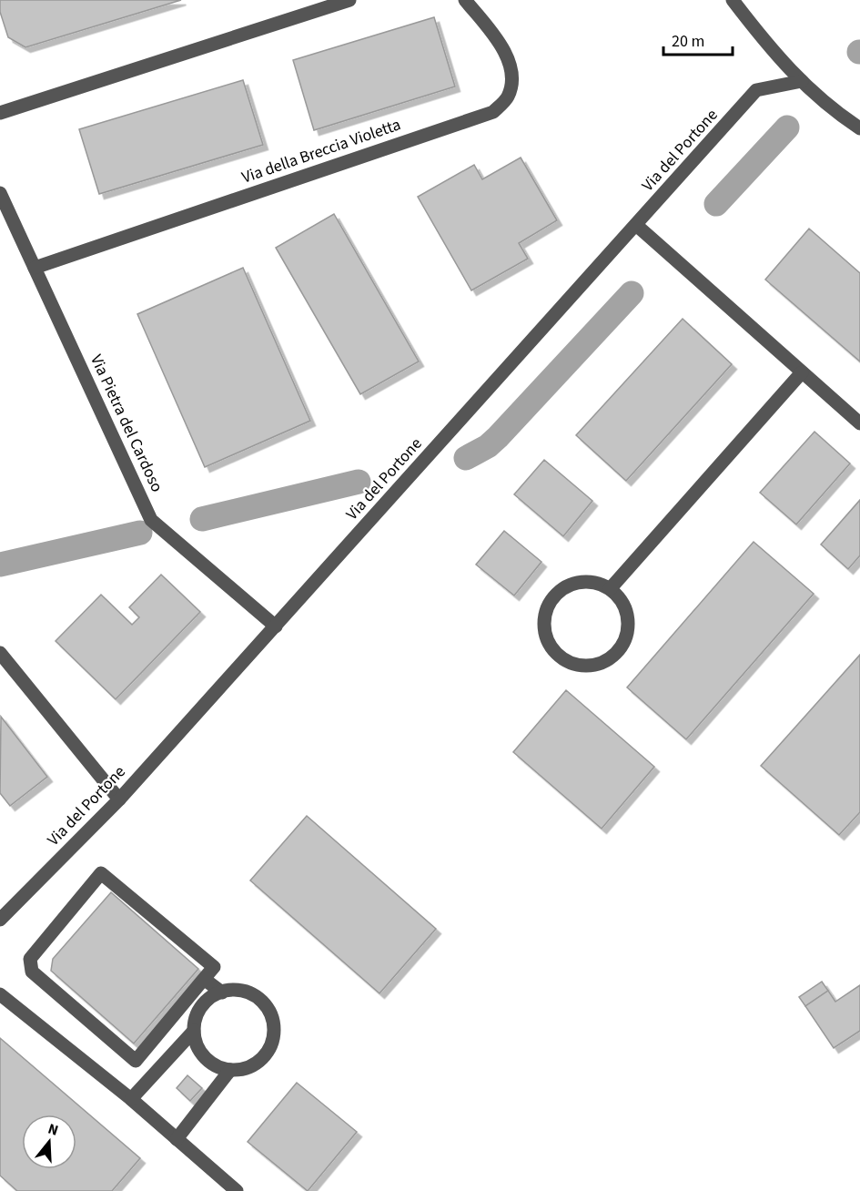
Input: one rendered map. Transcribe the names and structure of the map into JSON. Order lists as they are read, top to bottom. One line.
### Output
{"streets":{"street":["Via del Portone","Via della Breccia Violetta","Via Pietra del Cardoso"]},"crossings":[["Via del Portone","Via Pietra del Cardoso"],["Via della Breccia Violetta","Via Pietra del Cardoso"]],"scale_bar":"20 m","north":"top"}
